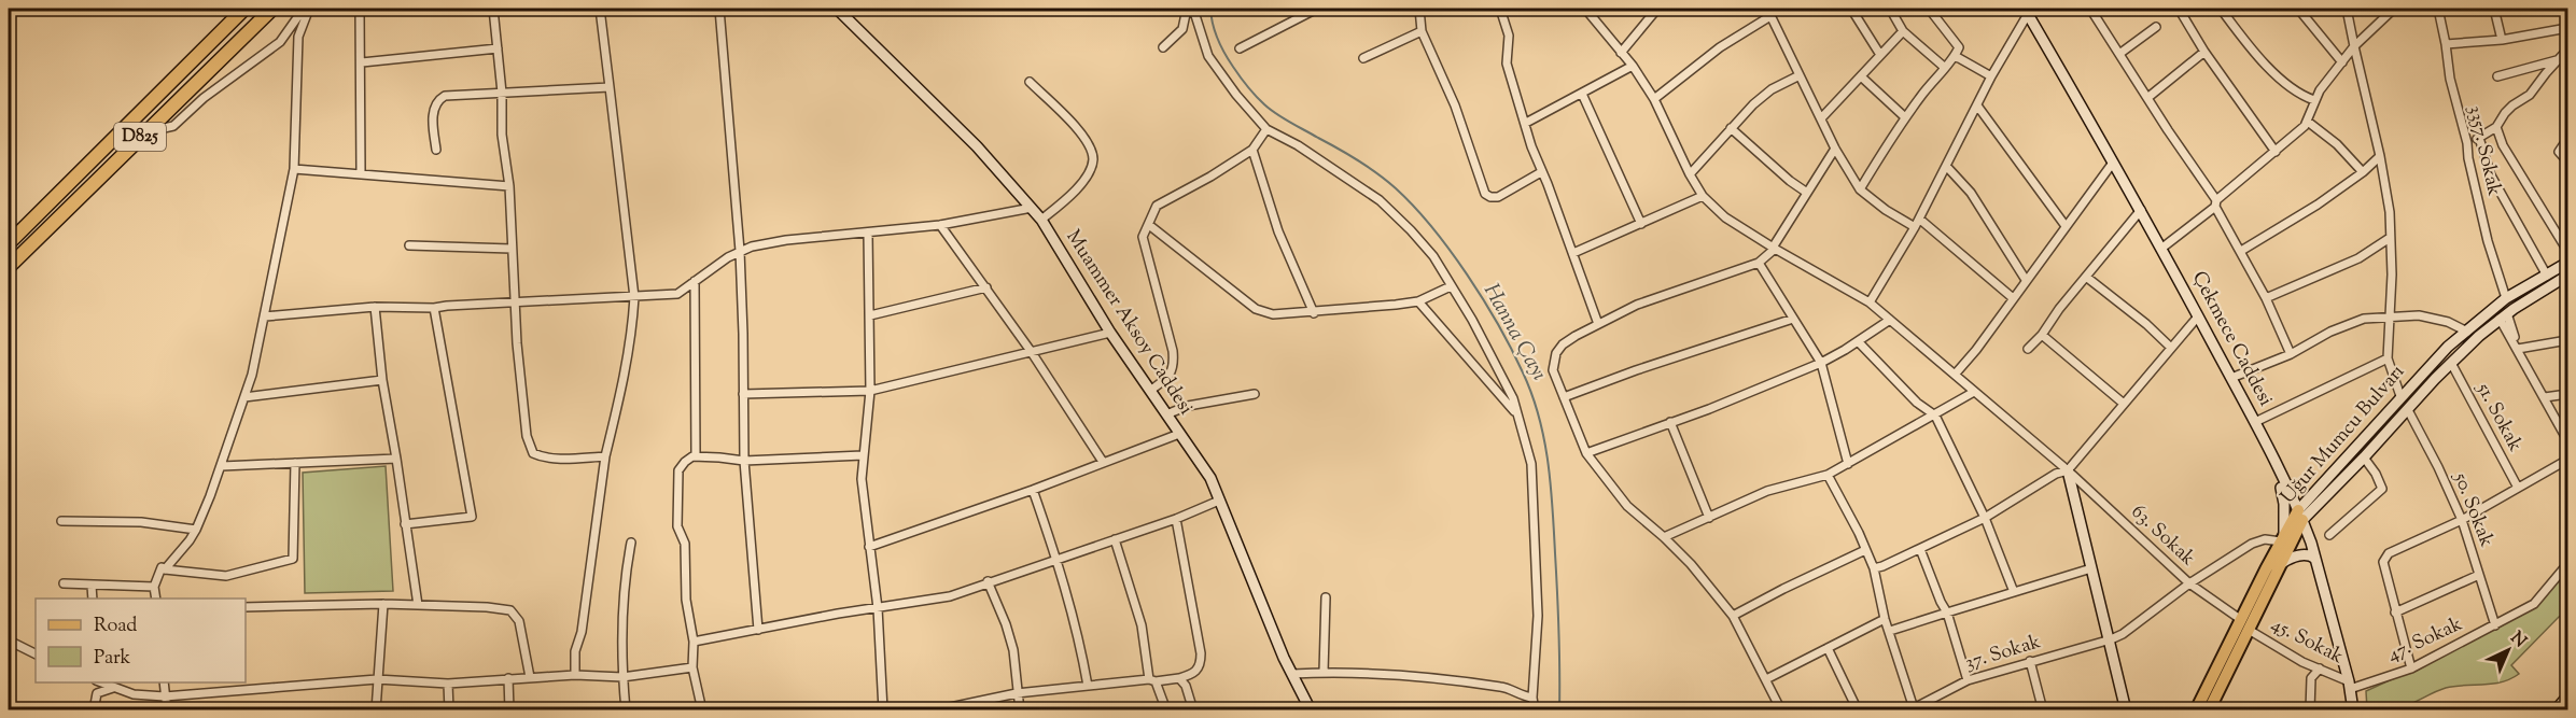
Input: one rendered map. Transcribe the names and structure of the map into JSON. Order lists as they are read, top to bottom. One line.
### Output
{"streets":{"highway":["D825"],"main road":["Muammer Aksoy Caddesi","Çekmece Caddesi","Uğur Mumcu Bulvarı"],"street":["3357. Sokak","51. Sokak","50. Sokak","63. Sokak","47. Sokak","45. Sokak","37. Sokak"]},"crossings":[["3357. Sokak","Uğur Mumcu Bulvarı"],["Çekmece Caddesi","Uğur Mumcu Bulvarı"],["Çekmece Caddesi","47. Sokak"],["Çekmece Caddesi","45. Sokak"],["51. Sokak","Uğur Mumcu Bulvarı"],["Uğur Mumcu Bulvarı","50. Sokak"],["Uğur Mumcu Bulvarı","63. Sokak"],["Uğur Mumcu Bulvarı","45. Sokak"],["Uğur Mumcu Bulvarı","37. Sokak"],["50. Sokak","47. Sokak"],["63. Sokak","37. Sokak"],["47. Sokak","45. Sokak"]],"water":["Hanna Çayı"],"legend":["Road","Park"],"north":"top right"}
